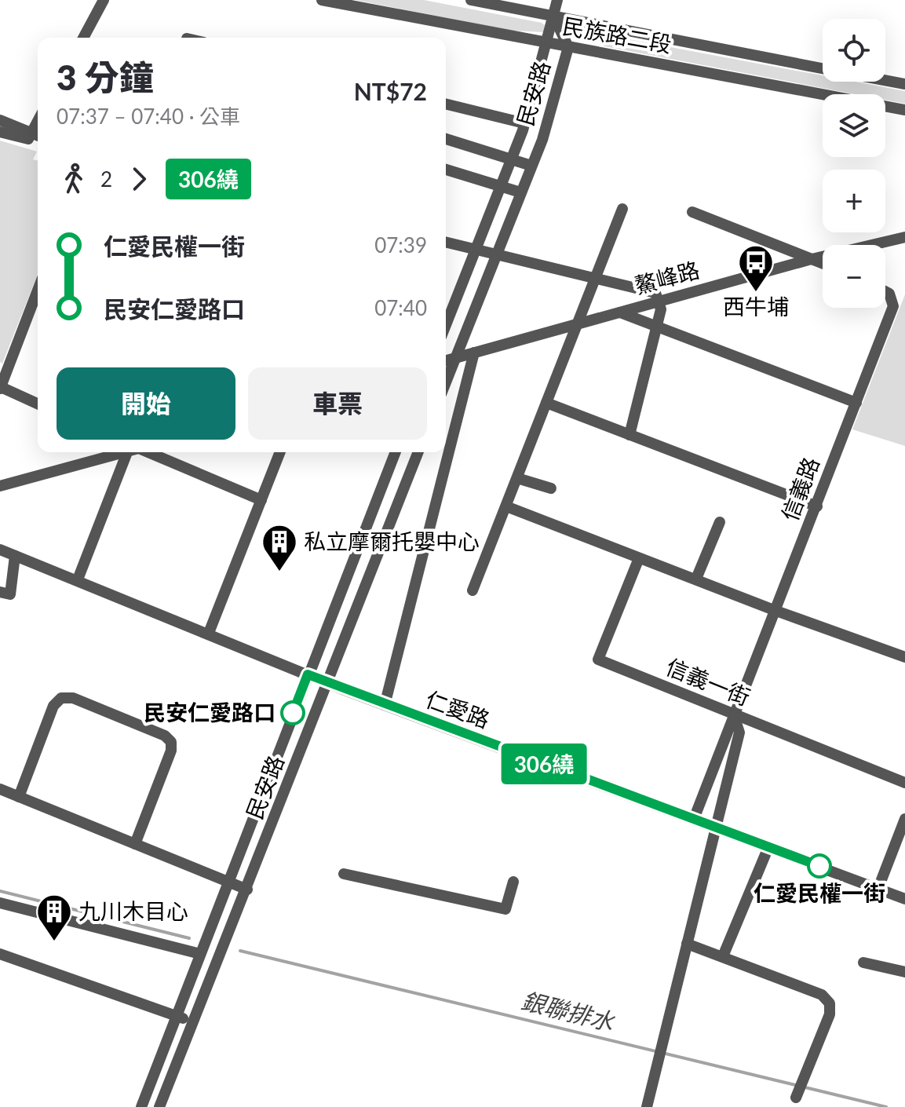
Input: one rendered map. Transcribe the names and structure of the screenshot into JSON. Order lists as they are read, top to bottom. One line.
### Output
{"streets":{"street":["民族路二段","民安路","鰲峰路","信義路","信義一街","仁愛路"]},"crossings":[["民族路二段","民安路"],["民安路","鰲峰路"],["民安路","仁愛路"],["信義路","信義一街"],["信義路","仁愛路"]],"water":["銀聯排水"],"places":{"bus stop":["西牛埔"],"building":["私立摩爾托嬰中心","九川木目心"],"other":["民安仁愛路口","仁愛民權一街"]},"lines":["bus line 306繞"],"page":{"on_map":"306繞","map_buttons":["+","−"],"heading":["3 分鐘","07:37 – 07:40 · 公車","NT$72"],"legs":["2","306繞"],"list":[{"name":"仁愛民權一街","value":"07:39"},{"name":"民安仁愛路口","value":"07:40"}],"buttons":["開始","車票"]}}
